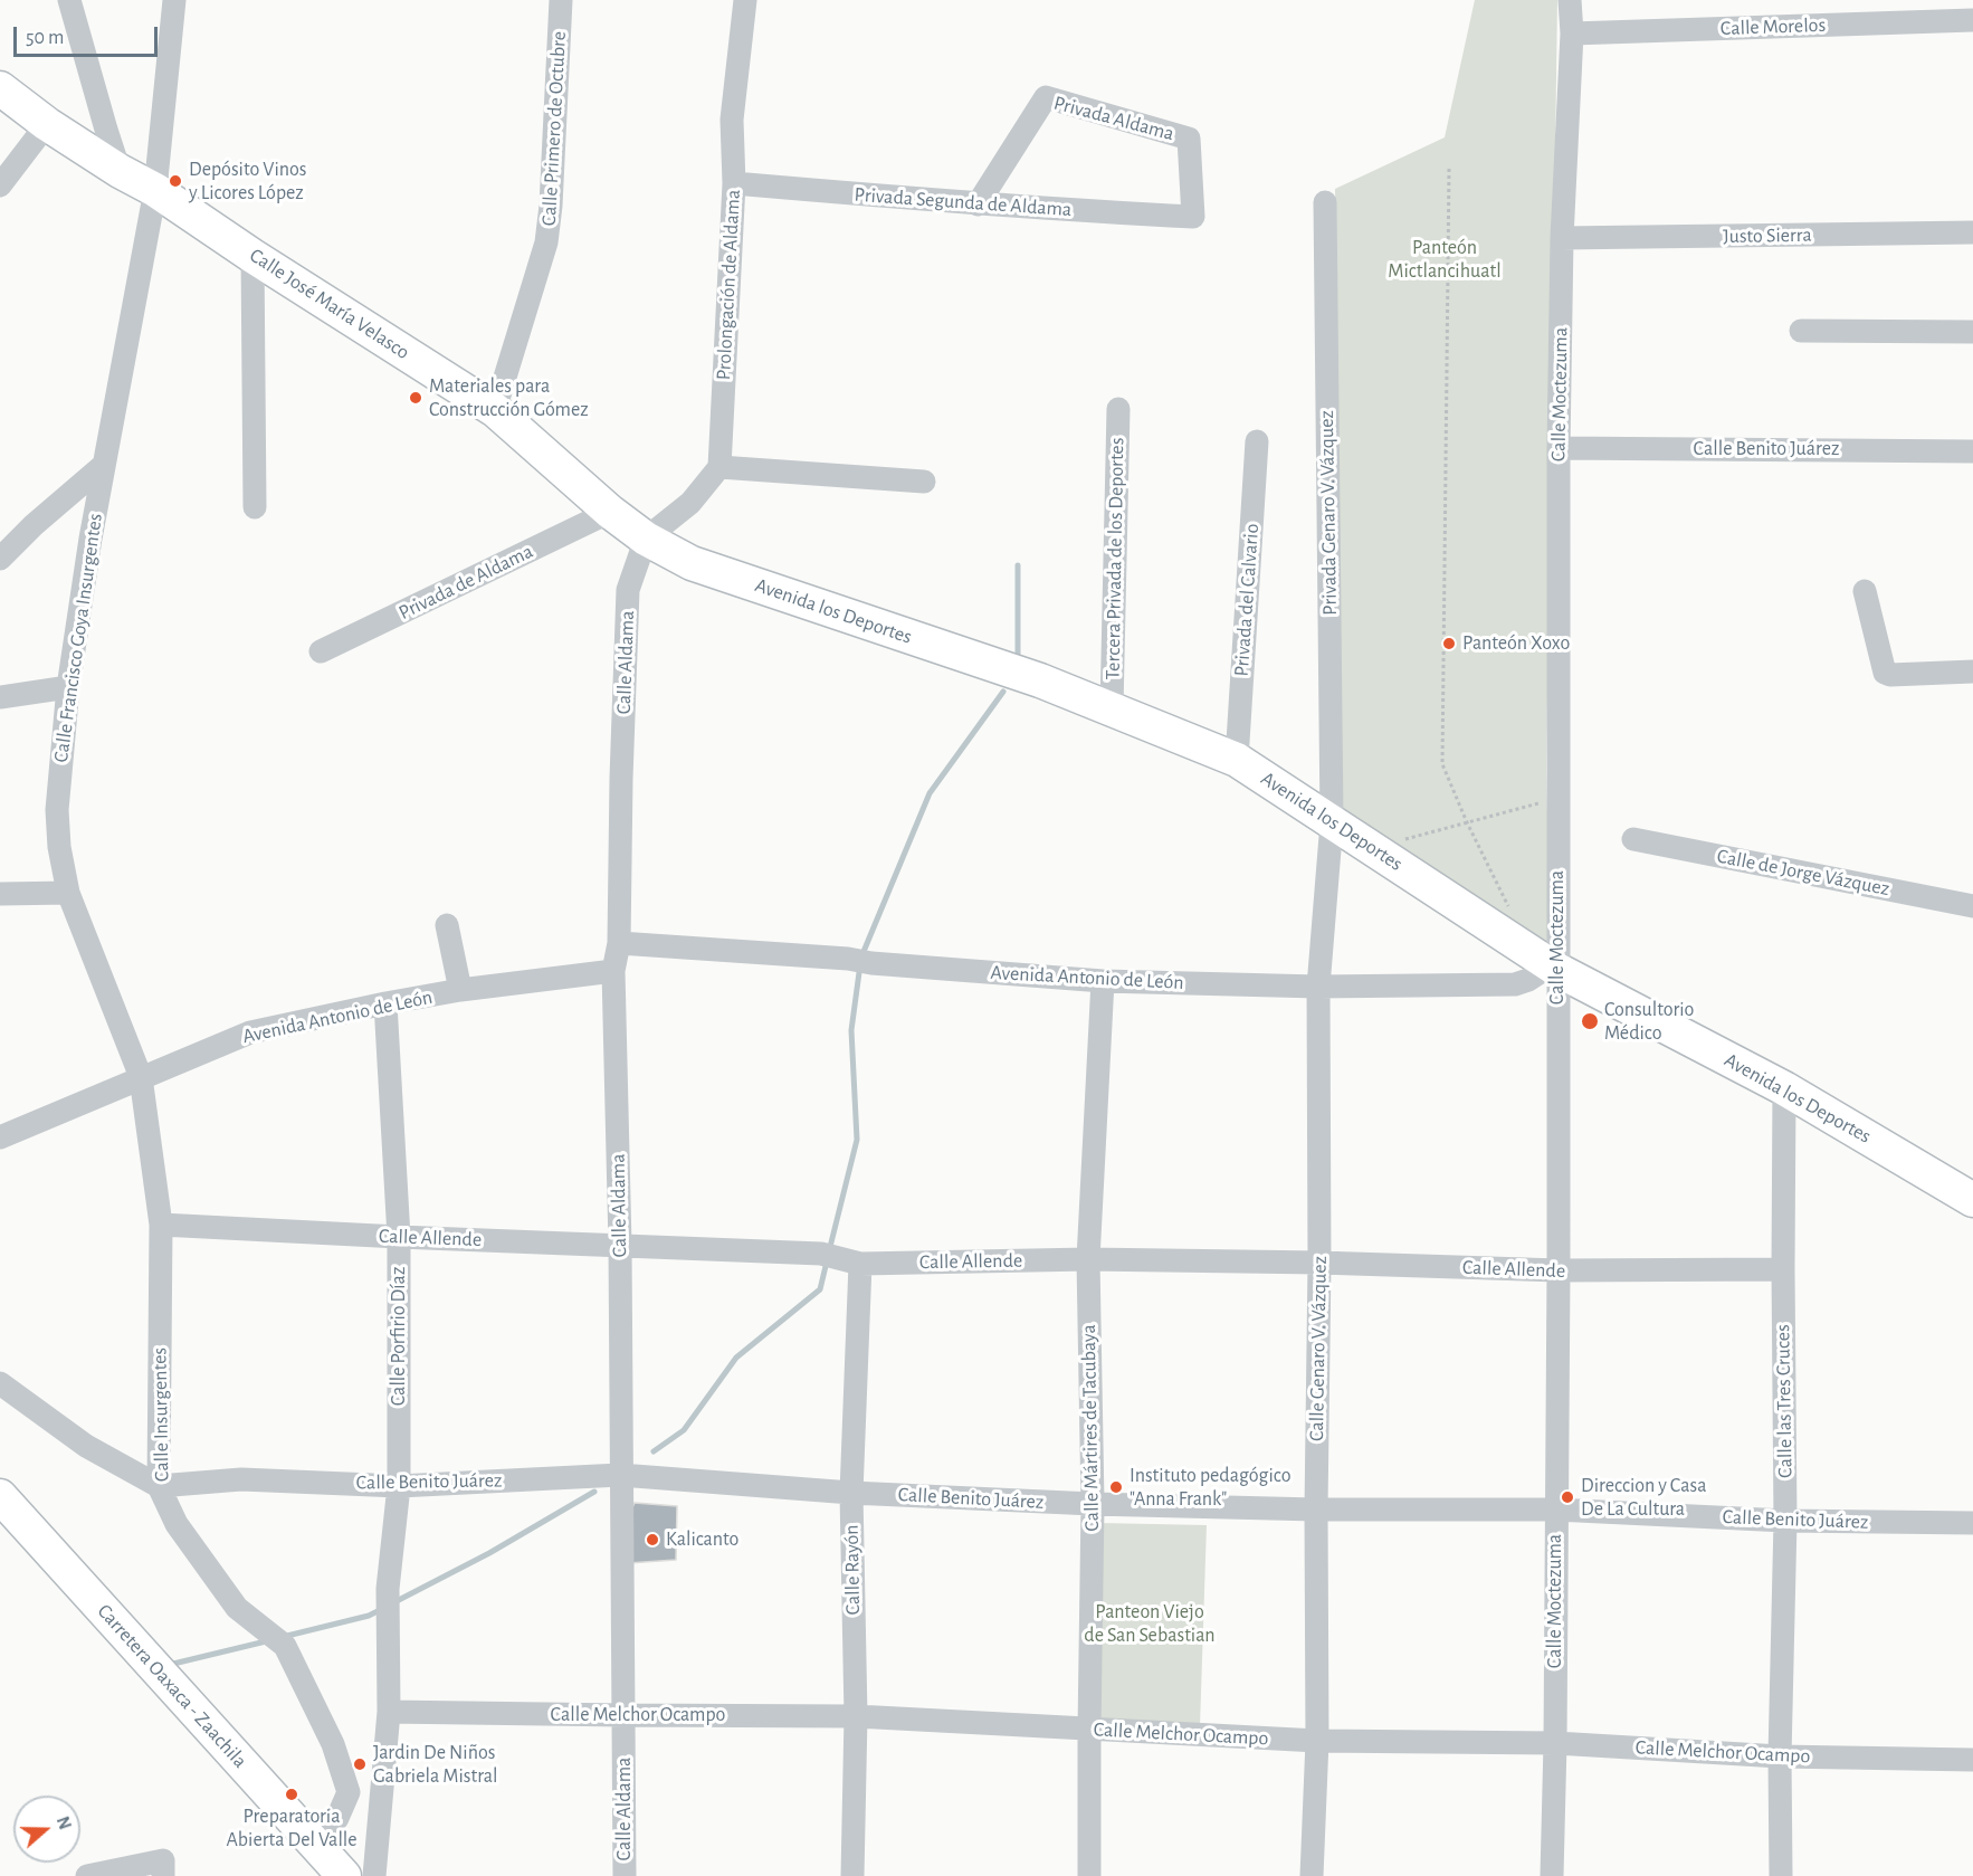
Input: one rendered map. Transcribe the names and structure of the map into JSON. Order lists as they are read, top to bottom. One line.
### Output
{"streets":{"street":["Calle Morelos","Privada Aldama","Calle Primero de Octubre","Privada Segunda de Aldama","Justo Sierra","Prolongación de Aldama","Calle José María Velasco","Calle Moctezuma","Calle Benito Juárez","Privada Genaro V. Vázquez","Tercera Privada de los Deportes","Privada de Aldama","Privada del Calvario","Avenida los Deportes","Calle Francisco Goya Insurgentes","Calle Aldama","Calle de Jorge Vázquez","Avenida Antonio de León","Calle Allende","Calle Porfirio Díaz","Calle Genaro V. Vázquez","Calle las Tres Cruces","Calle Insurgentes","Calle Mártires de Tacubaya","Calle Rayón","Carretera Oaxaca - Zaachila","Calle Melchor Ocampo"]},"crossings":[["Calle Morelos","Calle Moctezuma"],["Privada Aldama","Privada Segunda de Aldama"],["Calle Primero de Octubre","Calle José María Velasco"],["Privada Segunda de Aldama","Prolongación de Aldama"],["Justo Sierra","Calle Moctezuma"],["Calle José María Velasco","Privada de Aldama"],["Calle José María Velasco","Avenida los Deportes"],["Calle José María Velasco","Calle Francisco Goya Insurgentes"],["Calle José María Velasco","Calle Aldama"],["Calle Moctezuma","Calle Benito Juárez"],["Calle Moctezuma","Avenida los Deportes"],["Calle Moctezuma","Avenida Antonio de León"],["Calle Moctezuma","Calle Allende"],["Calle Moctezuma","Calle Melchor Ocampo"],["Calle Benito Juárez","Calle Aldama"],["Calle Benito Juárez","Calle Porfirio Díaz"],["Calle Benito Juárez","Calle Genaro V. Vázquez"],["Calle Benito Juárez","Calle las Tres Cruces"],["Calle Benito Juárez","Calle Insurgentes"],["Calle Benito Juárez","Calle Mártires de Tacubaya"],["Calle Benito Juárez","Calle Rayón"],["Privada Genaro V. Vázquez","Avenida los Deportes"],["Privada Genaro V. Vázquez","Calle Genaro V. Vázquez"],["Tercera Privada de los Deportes","Avenida los Deportes"],["Privada del Calvario","Avenida los Deportes"],["Avenida los Deportes","Calle Aldama"],["Avenida los Deportes","Avenida Antonio de León"],["Avenida los Deportes","Calle Genaro V. Vázquez"],["Avenida los Deportes","Calle las Tres Cruces"],["Calle Francisco Goya Insurgentes","Avenida Antonio de León"],["Calle Francisco Goya Insurgentes","Calle Insurgentes"],["Calle Aldama","Avenida Antonio de León"],["Calle Aldama","Calle Allende"],["Calle Aldama","Calle Melchor Ocampo"],["Avenida Antonio de León","Calle Porfirio Díaz"],["Avenida Antonio de León","Calle Genaro V. Vázquez"],["Avenida Antonio de León","Calle Insurgentes"],["Avenida Antonio de León","Calle Mártires de Tacubaya"],["Calle Allende","Calle Porfirio Díaz"],["Calle Allende","Calle Genaro V. Vázquez"],["Calle Allende","Calle las Tres Cruces"],["Calle Allende","Calle Insurgentes"],["Calle Allende","Calle Mártires de Tacubaya"],["Calle Allende","Calle Rayón"],["Calle Porfirio Díaz","Calle Melchor Ocampo"],["Calle Genaro V. Vázquez","Calle Melchor Ocampo"],["Calle las Tres Cruces","Calle Melchor Ocampo"],["Calle Insurgentes","Carretera Oaxaca - Zaachila"],["Calle Mártires de Tacubaya","Calle Melchor Ocampo"],["Calle Rayón","Calle Melchor Ocampo"]],"parks":["Panteón Mictlancihuatl","Panteon Viejo de San Sebastian"],"places":["Depósito Vinos y Licores López","Materiales para Construcción Gómez","Panteón Xoxo","Consultorio Médico","Instituto pedagógico \"Anna Frank\"","Direccion y Casa De La Cultura","Kalicanto","Jardin De Niños Gabriela Mistral","Preparatoria Abierta Del Valle"],"scale_bar":"50 m","north":"right"}
